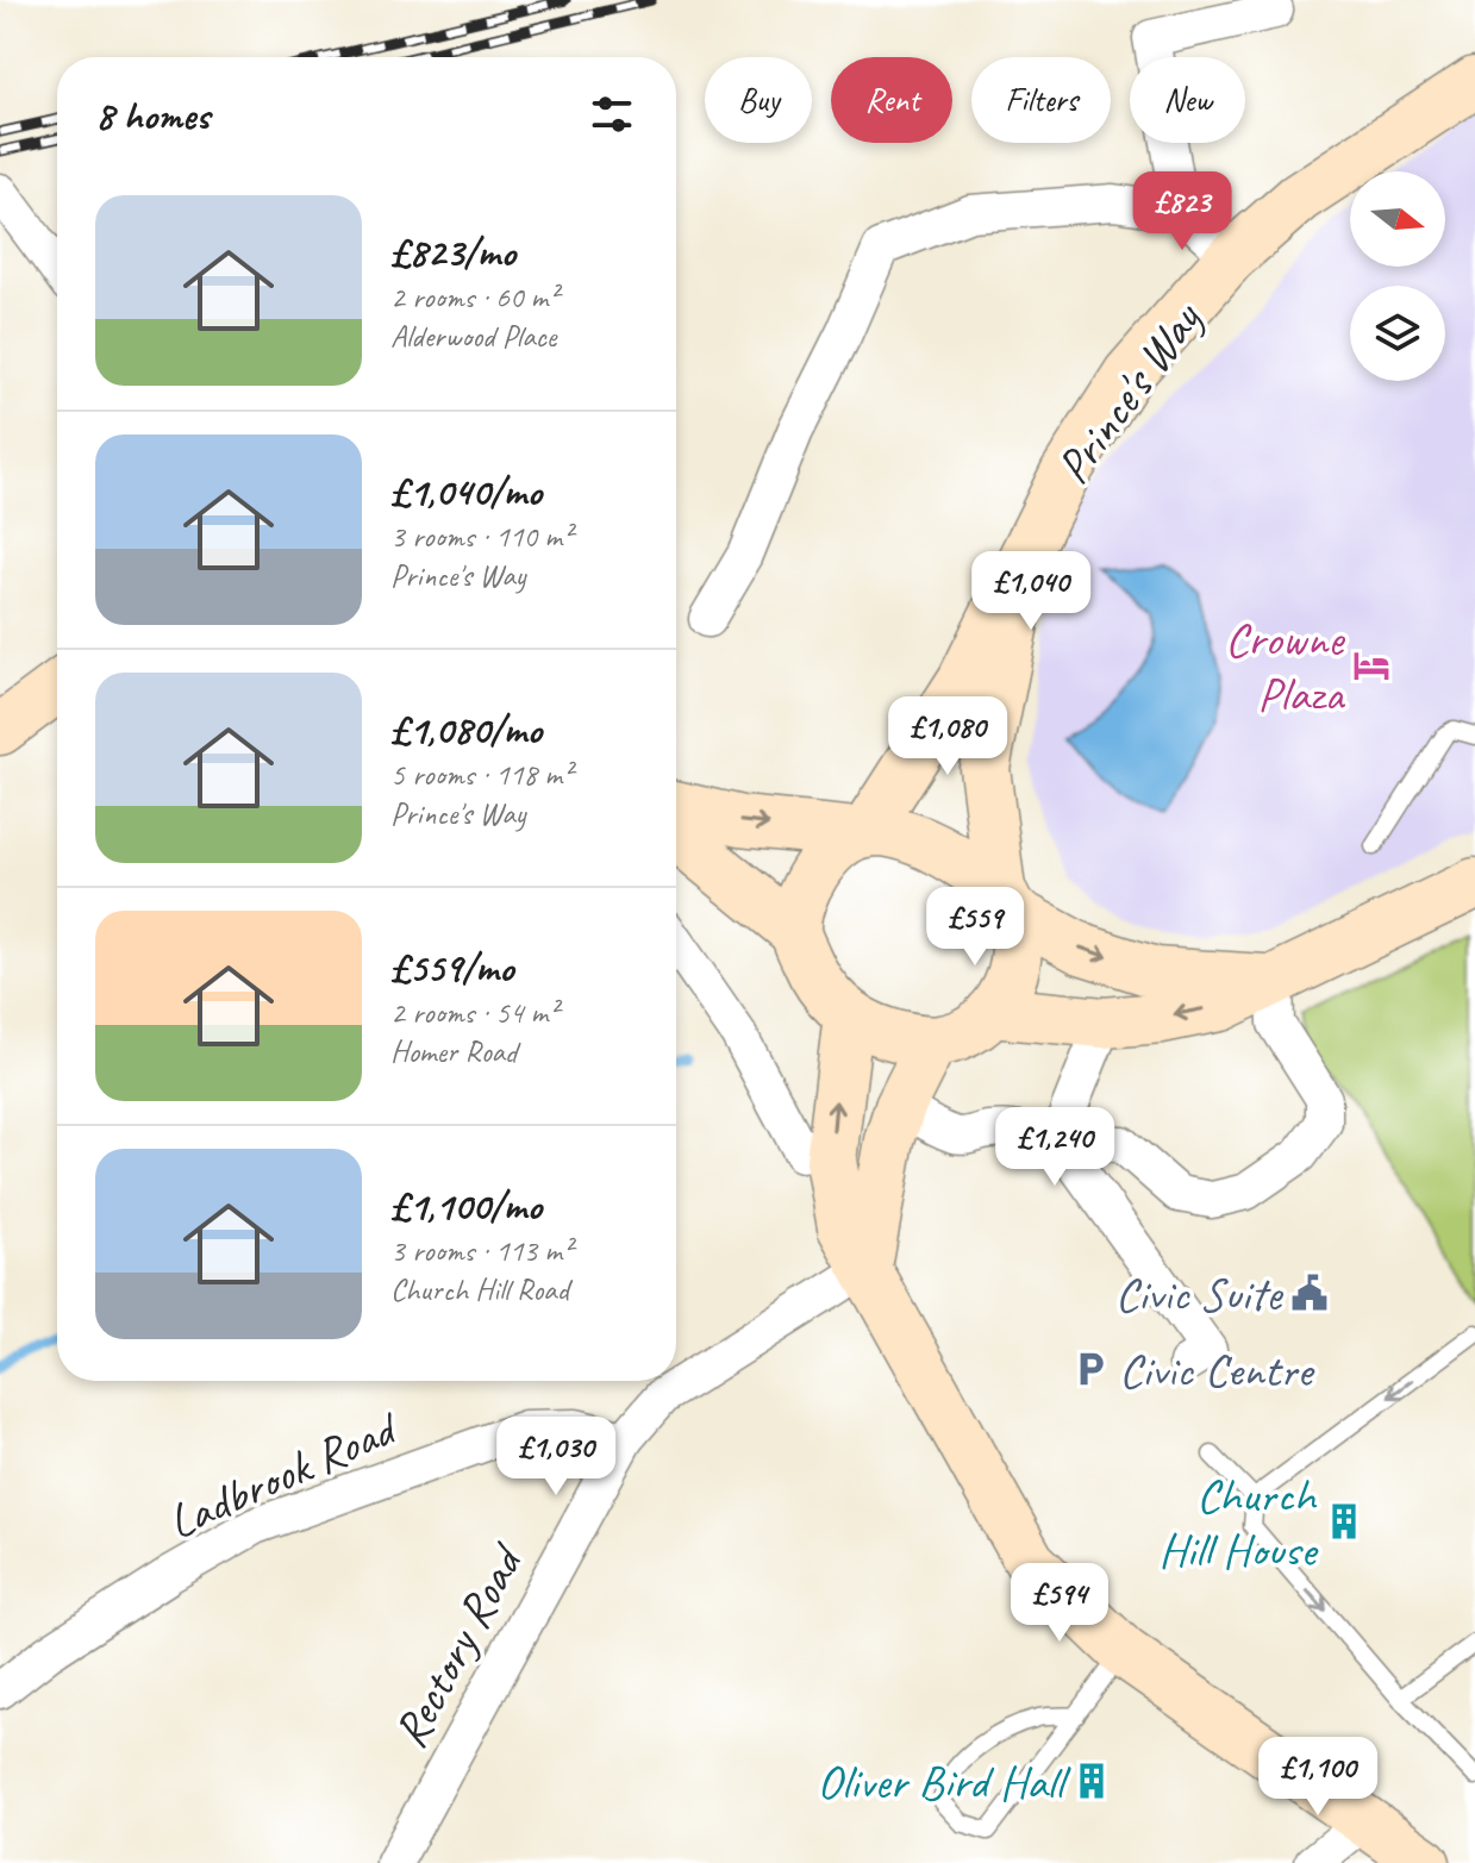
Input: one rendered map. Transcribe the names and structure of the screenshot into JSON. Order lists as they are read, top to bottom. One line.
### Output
{"streets":{"street":["Prince's Way","Ladbrook Road","Rectory Road"]},"crossings":[["Ladbrook Road","Rectory Road"]],"places":{"hotel":["Crowne Plaza"],"public building":["Civic Suite"],"parking":["Civic Centre"],"building":["Church Hill House","Oliver Bird Hall"]},"north":"right","page":{"chip":["Buy","Rent","Filters","New"],"heading":"8 homes","price":["£823","£1,040","£1,080","£559","£1,240","£1,030","£594","£1,100"],"list":[{"name":"£823/mo","note":"2 rooms · 60 m² · Alderwood Place"},{"name":"£1,040/mo","note":"3 rooms · 110 m² · Prince's Way"},{"name":"£1,080/mo","note":"5 rooms · 118 m² · Prince's Way"},{"name":"£559/mo","note":"2 rooms · 54 m² · Homer Road"},{"name":"£1,100/mo","note":"3 rooms · 113 m² · Church Hill Road"}]}}
